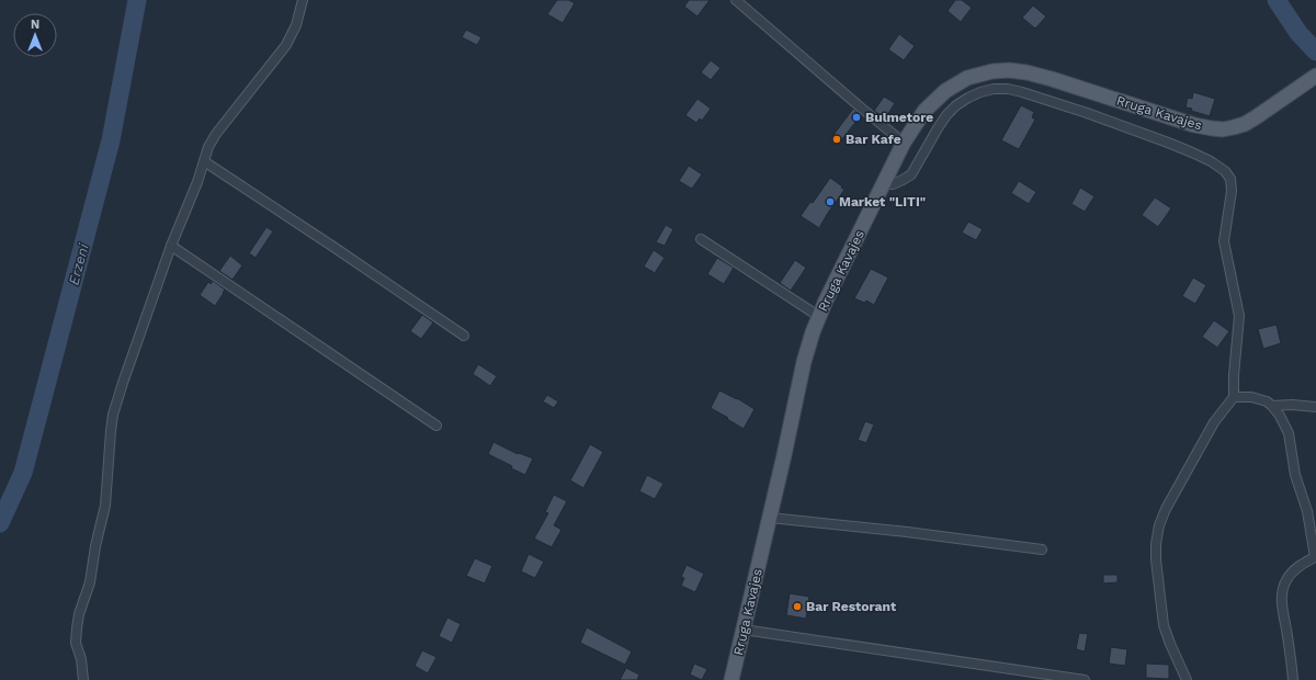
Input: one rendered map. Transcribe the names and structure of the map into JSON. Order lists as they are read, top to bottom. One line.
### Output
{"streets":{"main road":["Rruga Kavajes"]},"water":["Erzeni"],"places":["Bulmetore","Bar Kafe","Market \"LITI\"","Bar Restorant"],"north":"top"}
